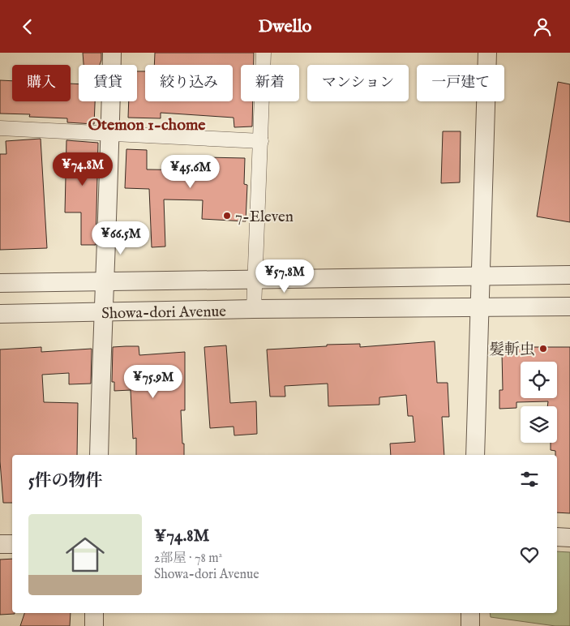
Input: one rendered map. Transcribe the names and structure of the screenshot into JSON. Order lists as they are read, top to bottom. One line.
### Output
{"streets":{"street":["Showa-dori Avenue"]},"districts":["Otemon 1-chome"],"places":["7-Eleven","髪斬虫"],"page":{"header":"Dwello","chip":["購入","賃貸","絞り込み","新着","マンション","一戸建て"],"price":["¥74.8M","¥45.6M","¥66.5M","¥57.8M","¥75.9M"],"heading":"5件の物件","list":[{"name":"¥74.8M","note":"2部屋 · 78 m² · Showa-dori Avenue"}]}}
